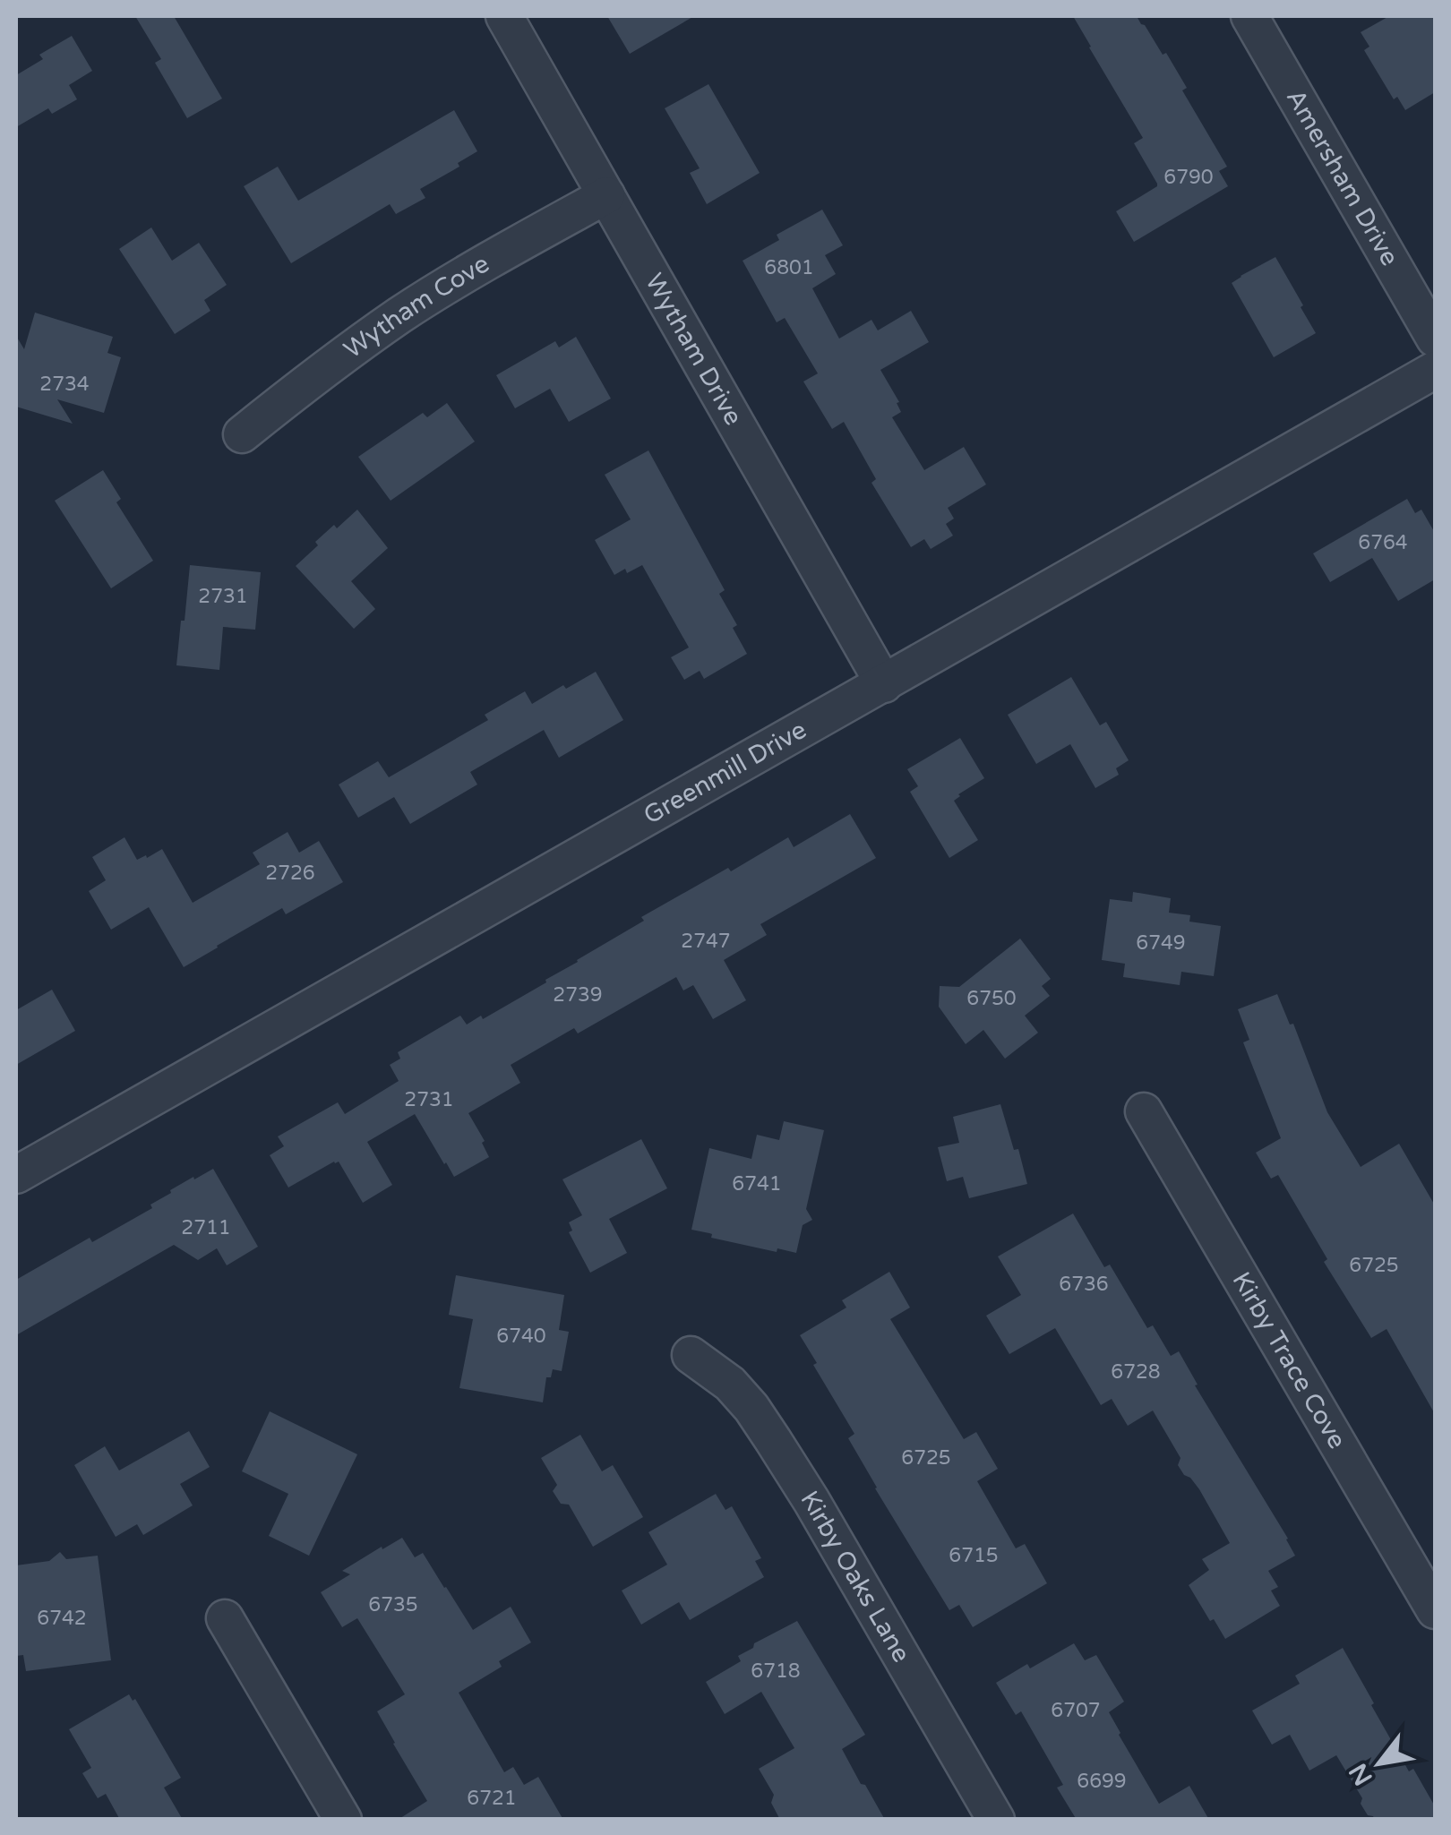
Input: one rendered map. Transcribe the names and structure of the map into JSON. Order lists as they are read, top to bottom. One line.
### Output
{"streets":{"street":["Amersham Drive","Wytham Cove","Wytham Drive","Greenmill Drive","Kirby Trace Cove","Kirby Oaks Lane"]},"crossings":[["Wytham Cove","Wytham Drive"],["Wytham Drive","Greenmill Drive"]],"house_numbers":["6790","6801","2734","6764","2731","2726","2747","6749","2739","6750","2731","6741","2711","6725","6736","6740","6728","6725","6715","6735","6742","6718","6707","6699","6721"],"north":"bottom left"}
